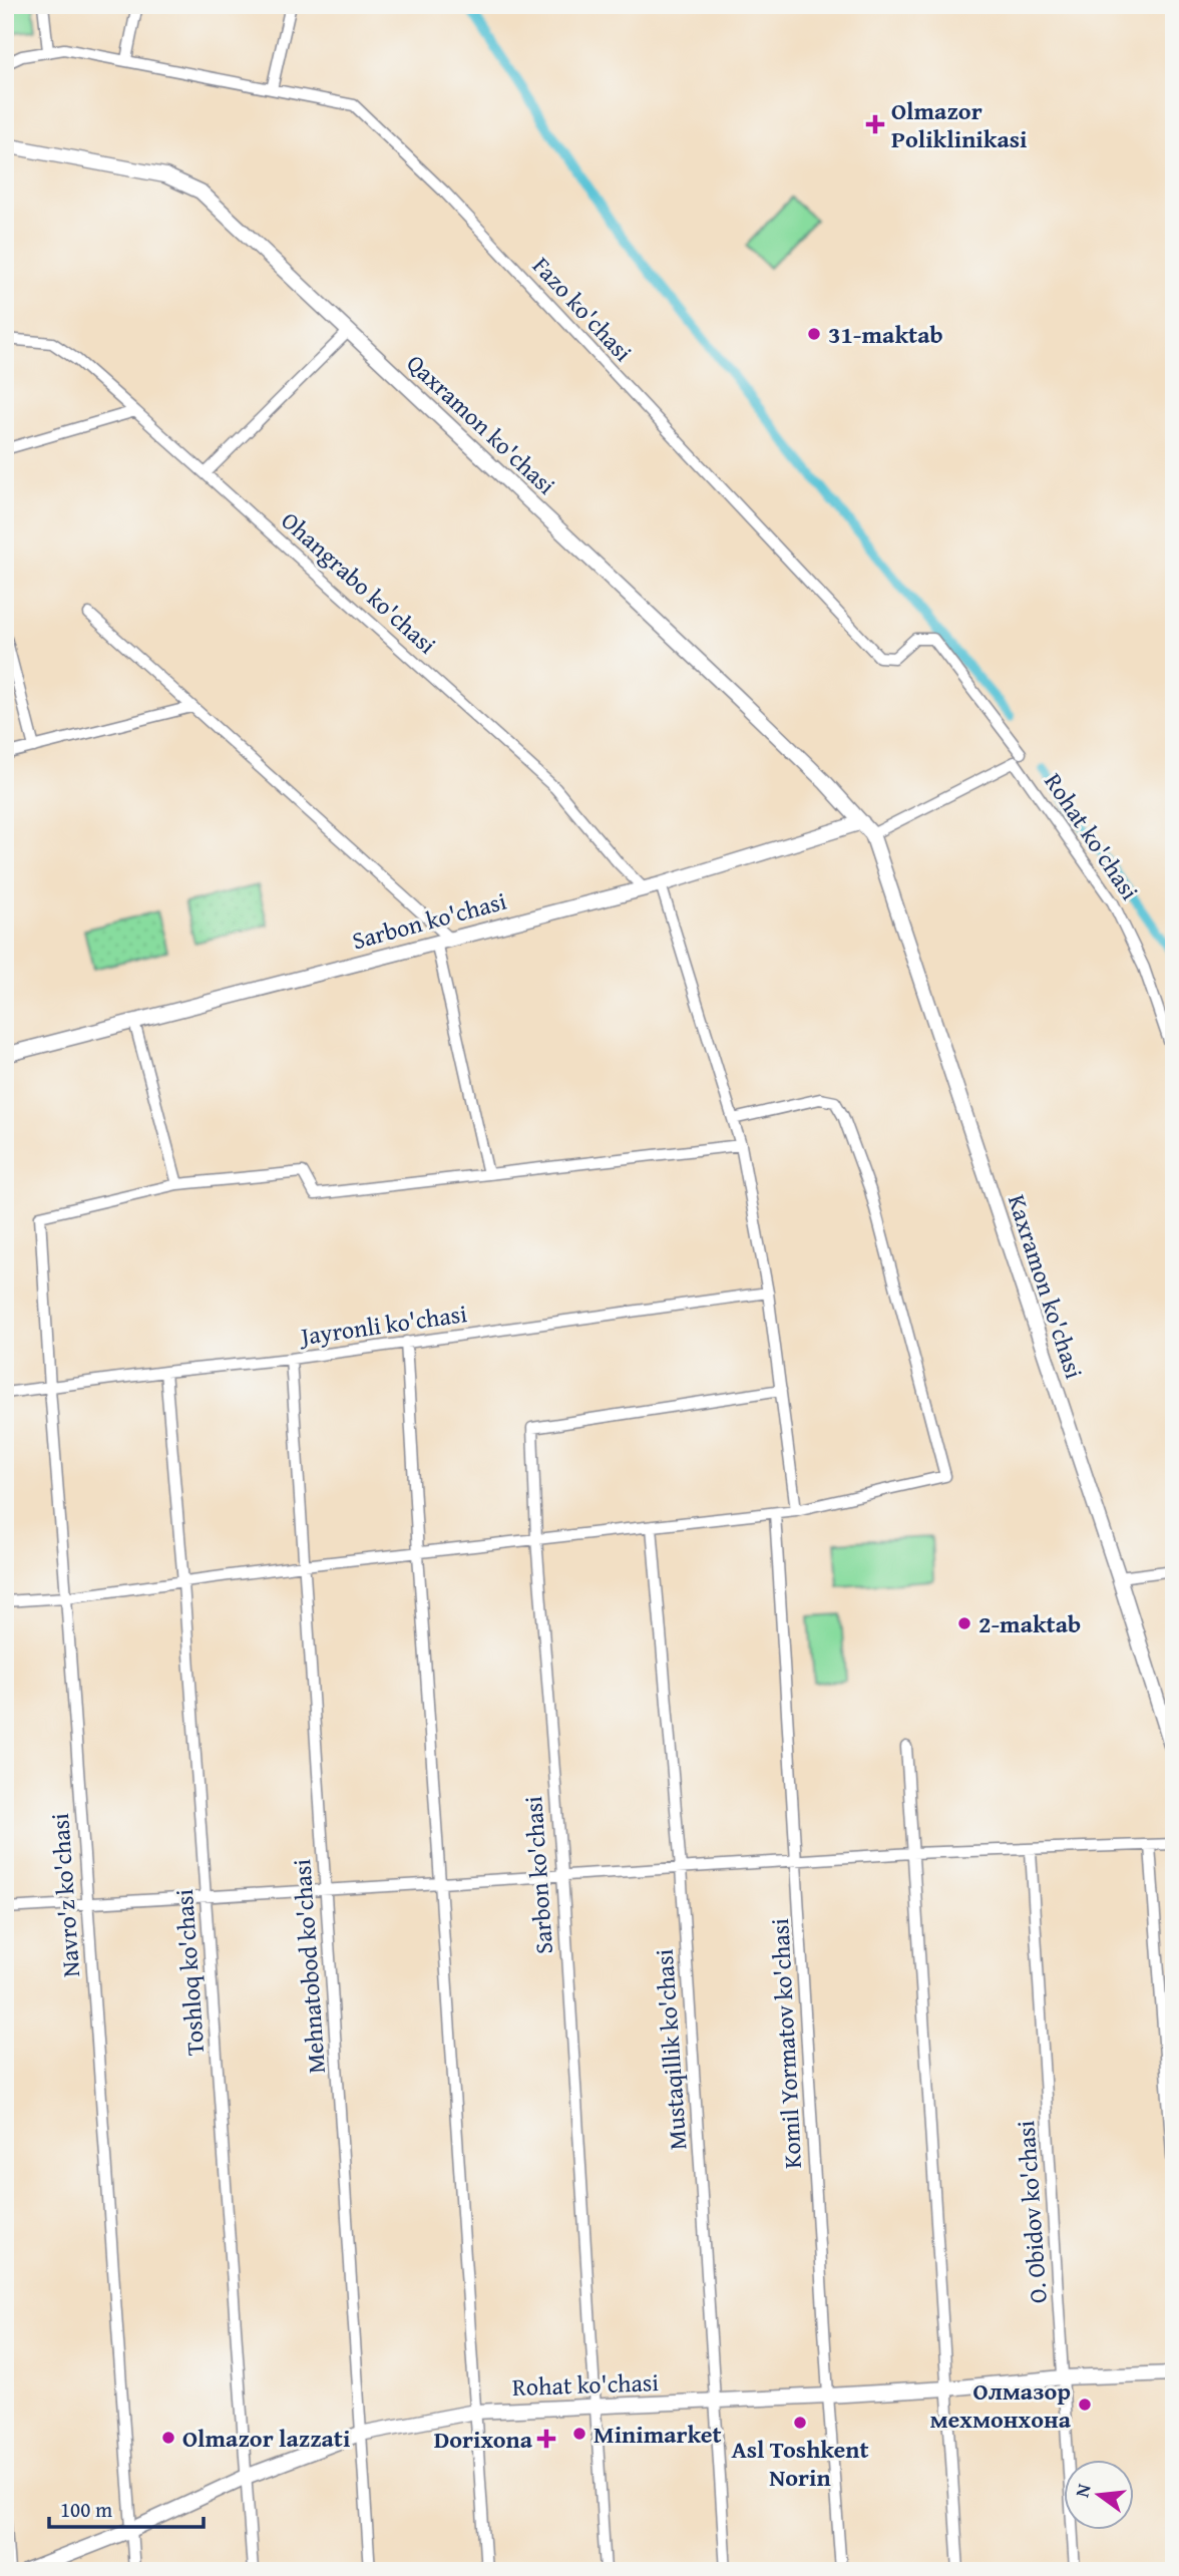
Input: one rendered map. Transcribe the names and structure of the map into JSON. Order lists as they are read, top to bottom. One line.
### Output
{"streets":{"street":["Fazo ko'chasi","Qaxramon ko'chasi","Ohangrabo ko'chasi","Rohat ko'chasi","Sarbon ko'chasi","Kaxramon ko'chasi","Jayronli ko'chasi","Navro'z ko'chasi","Mehnatobod ko'chasi","Toshloq ko'chasi","Komil Yormatov ko'chasi","Mustaqillik ko'chasi","O. Obidov ko'chasi"]},"crossings":[["Fazo ko'chasi","Rohat ko'chasi"],["Qaxramon ko'chasi","Sarbon ko'chasi"],["Qaxramon ko'chasi","Kaxramon ko'chasi"],["Ohangrabo ko'chasi","Sarbon ko'chasi"],["Rohat ko'chasi","Sarbon ko'chasi"],["Rohat ko'chasi","Navro'z ko'chasi"],["Rohat ko'chasi","Mehnatobod ko'chasi"],["Rohat ko'chasi","Toshloq ko'chasi"],["Rohat ko'chasi","Komil Yormatov ko'chasi"],["Rohat ko'chasi","Mustaqillik ko'chasi"],["Rohat ko'chasi","O. Obidov ko'chasi"],["Jayronli ko'chasi","Navro'z ko'chasi"],["Jayronli ko'chasi","Mehnatobod ko'chasi"],["Jayronli ko'chasi","Toshloq ko'chasi"]],"places":{"health":["Olmazor Poliklinikasi","Dorixona"],"other":["31-maktab","2-maktab","Олмазор мехмонхона","Asl Toshkent Norin","Minimarket","Olmazor lazzati"]},"scale_bar":"100 m","north":"left"}
